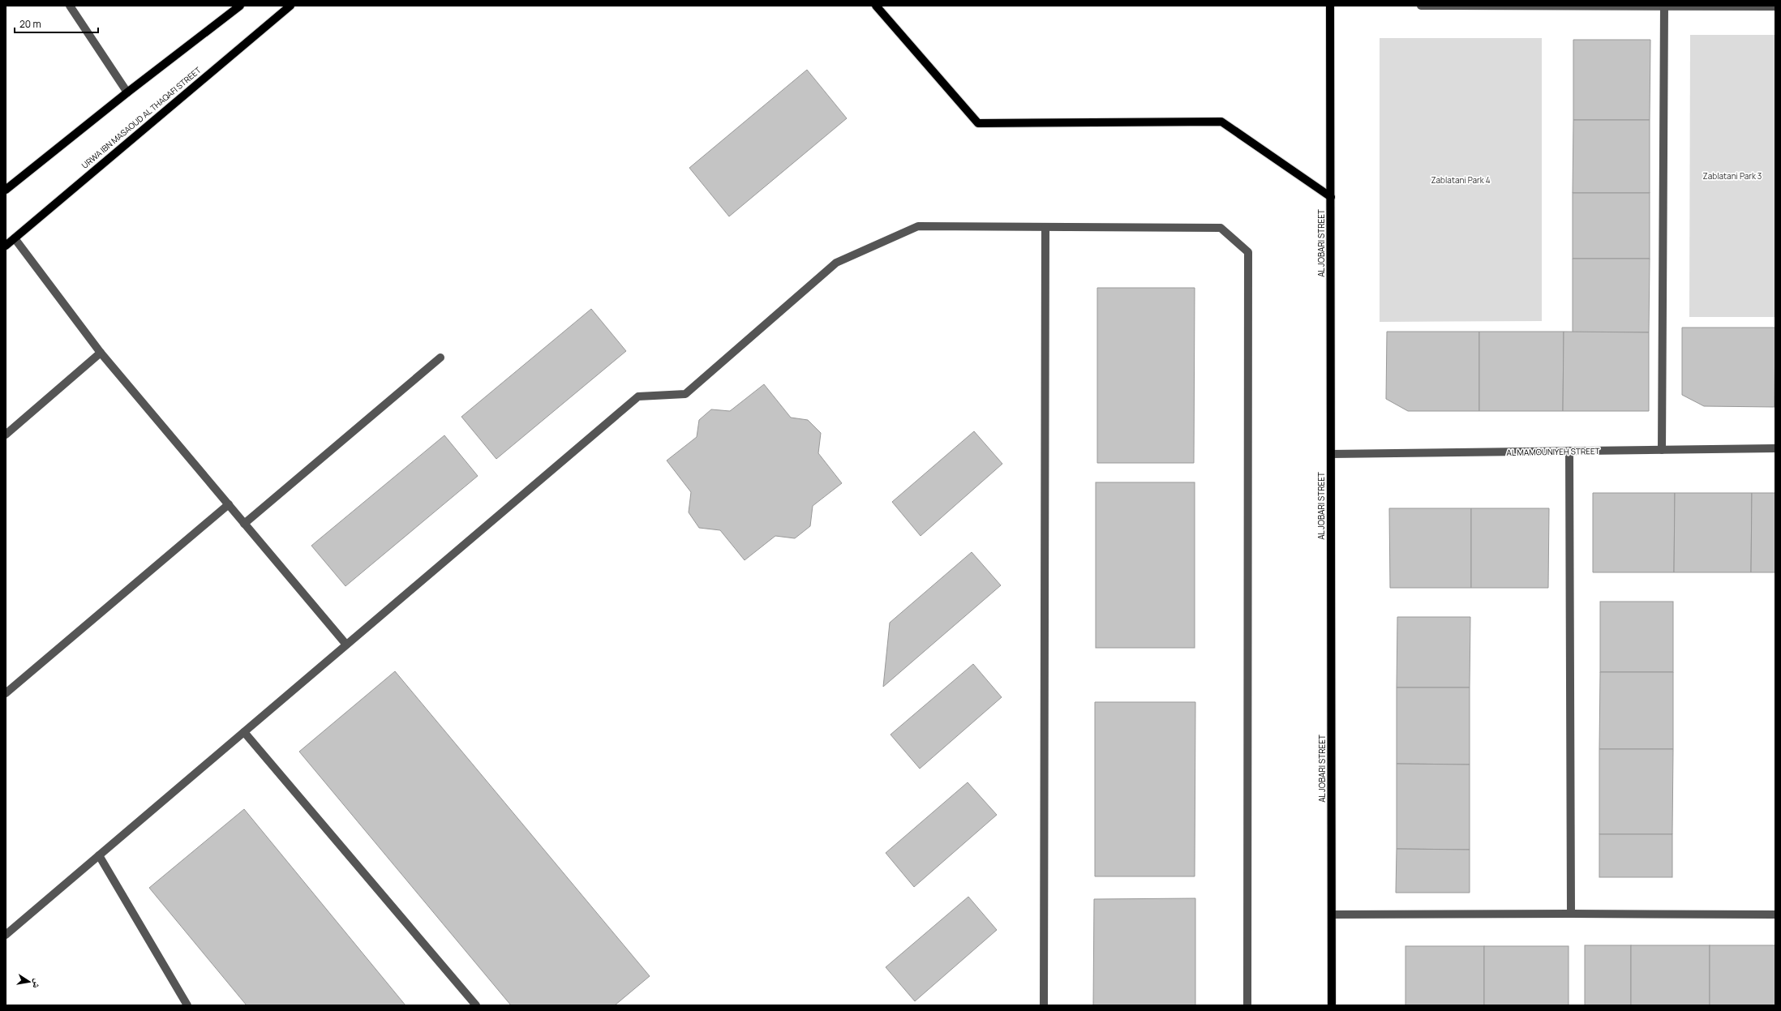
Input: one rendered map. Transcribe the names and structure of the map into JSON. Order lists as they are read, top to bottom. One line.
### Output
{"streets":{"main road":["URWA IBN MASAOUD AL THAQAFI STREET","AL JOBARI STREET"],"street":["AL MAMOUNIYEH STREET"]},"crossings":[["AL JOBARI STREET","AL MAMOUNIYEH STREET"]],"parks":["Zablatani Park 3","Zablatani Park 4"],"scale_bar":"20 m","north":"right"}
